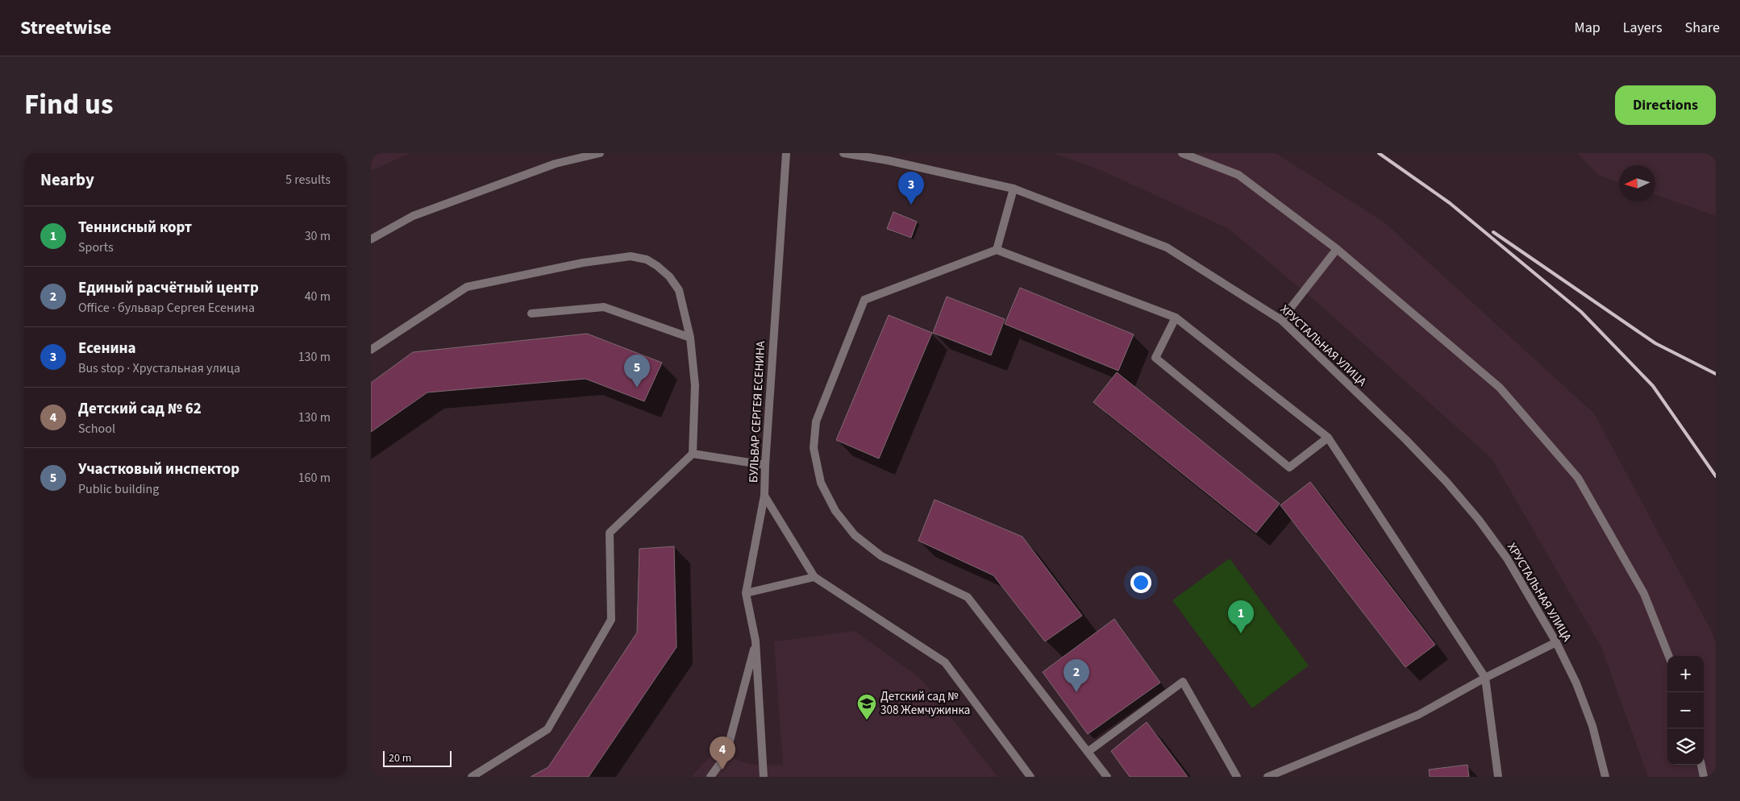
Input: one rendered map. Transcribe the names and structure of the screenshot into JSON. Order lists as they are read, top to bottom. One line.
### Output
{"streets":{"street":["ХРУСТАЛЬНАЯ УЛИЦА","БУЛЬВАР СЕРГЕЯ ЕСЕНИНА"]},"places":{"school or university":["Детский сад № 308 Жемчужинка"]},"scale_bar":"20 m","north":"left","page":{"header":"Streetwise","nav":["Map","Layers","Share"],"title":"Find us","buttons":"Directions","heading":["Nearby","5 results"],"pins":["3","5","1","2","4"],"list":[{"mark":"1","name":"Теннисный корт","note":"Sports","value":"30 m"},{"mark":"2","name":"Единый расчётный центр","note":"Office · бульвар Сергея Есенина","value":"40 m"},{"mark":"3","name":"Есенина","note":"Bus stop · Хрустальная улица","value":"130 m"},{"mark":"4","name":"Детский сад № 62","note":"School","value":"130 m"},{"mark":"5","name":"Участковый инспектор","note":"Public building","value":"160 m"}],"map_buttons":["+","−"],"scale":"20 m"}}
